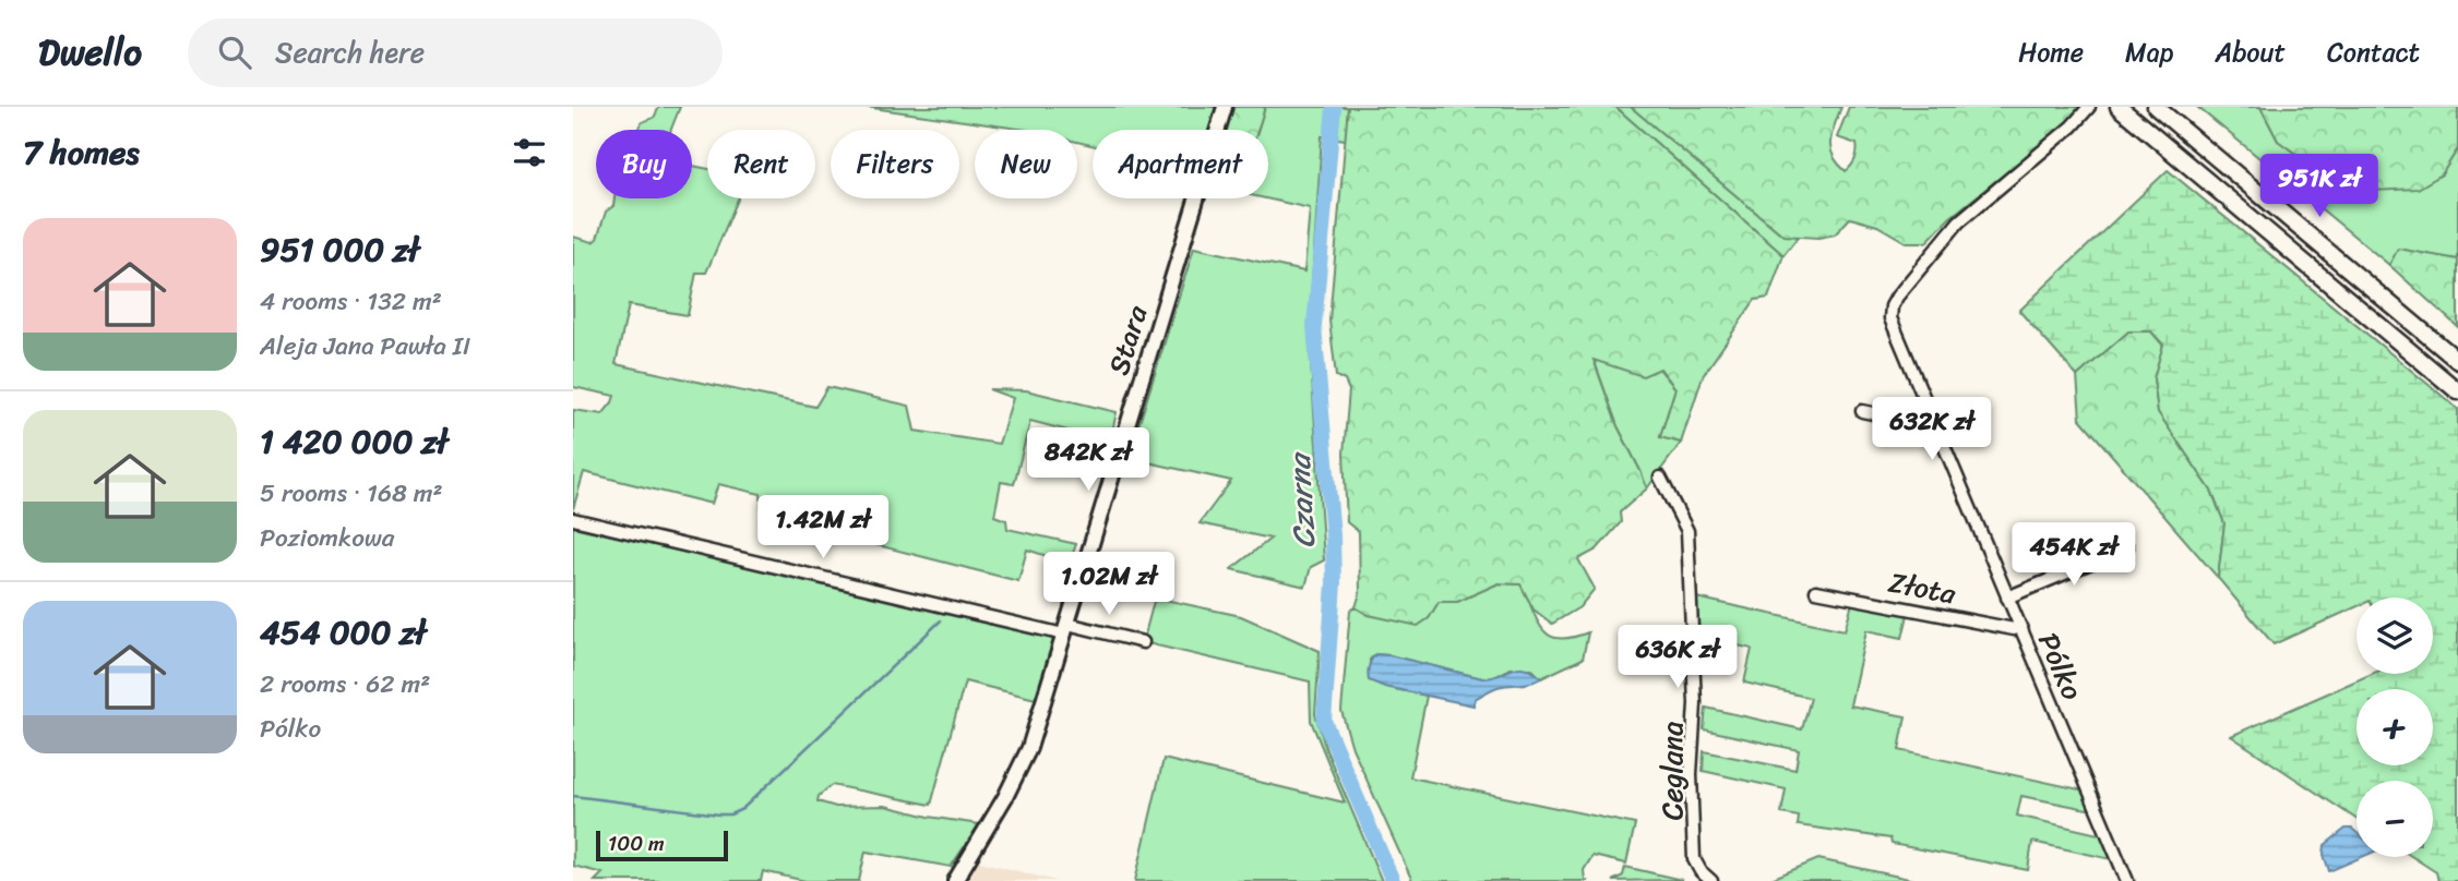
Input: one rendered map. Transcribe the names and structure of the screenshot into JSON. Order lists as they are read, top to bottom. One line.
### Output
{"streets":{"street":["Stara","Złota","Pólko","Ceglana"]},"crossings":[["Złota","Pólko"]],"water":["Czarna"],"scale_bar":"100 m","page":{"header":"Dwello","search":"Search here","nav":["Home","Map","About","Contact"],"heading":"7 homes","chip":["Buy","Rent","Filters","New","Apartment"],"price":["951K zł","632K zł","842K zł","1.42M zł","454K zł","1.02M zł","636K zł"],"list":[{"name":"951 000 zł","note":"4 rooms · 132 m² · Aleja Jana Pawła II"},{"name":"1 420 000 zł","note":"5 rooms · 168 m² · Poziomkowa"},{"name":"454 000 zł","note":"2 rooms · 62 m² · Pólko"}],"map_buttons":["+","−"],"scale":"100 m"}}
